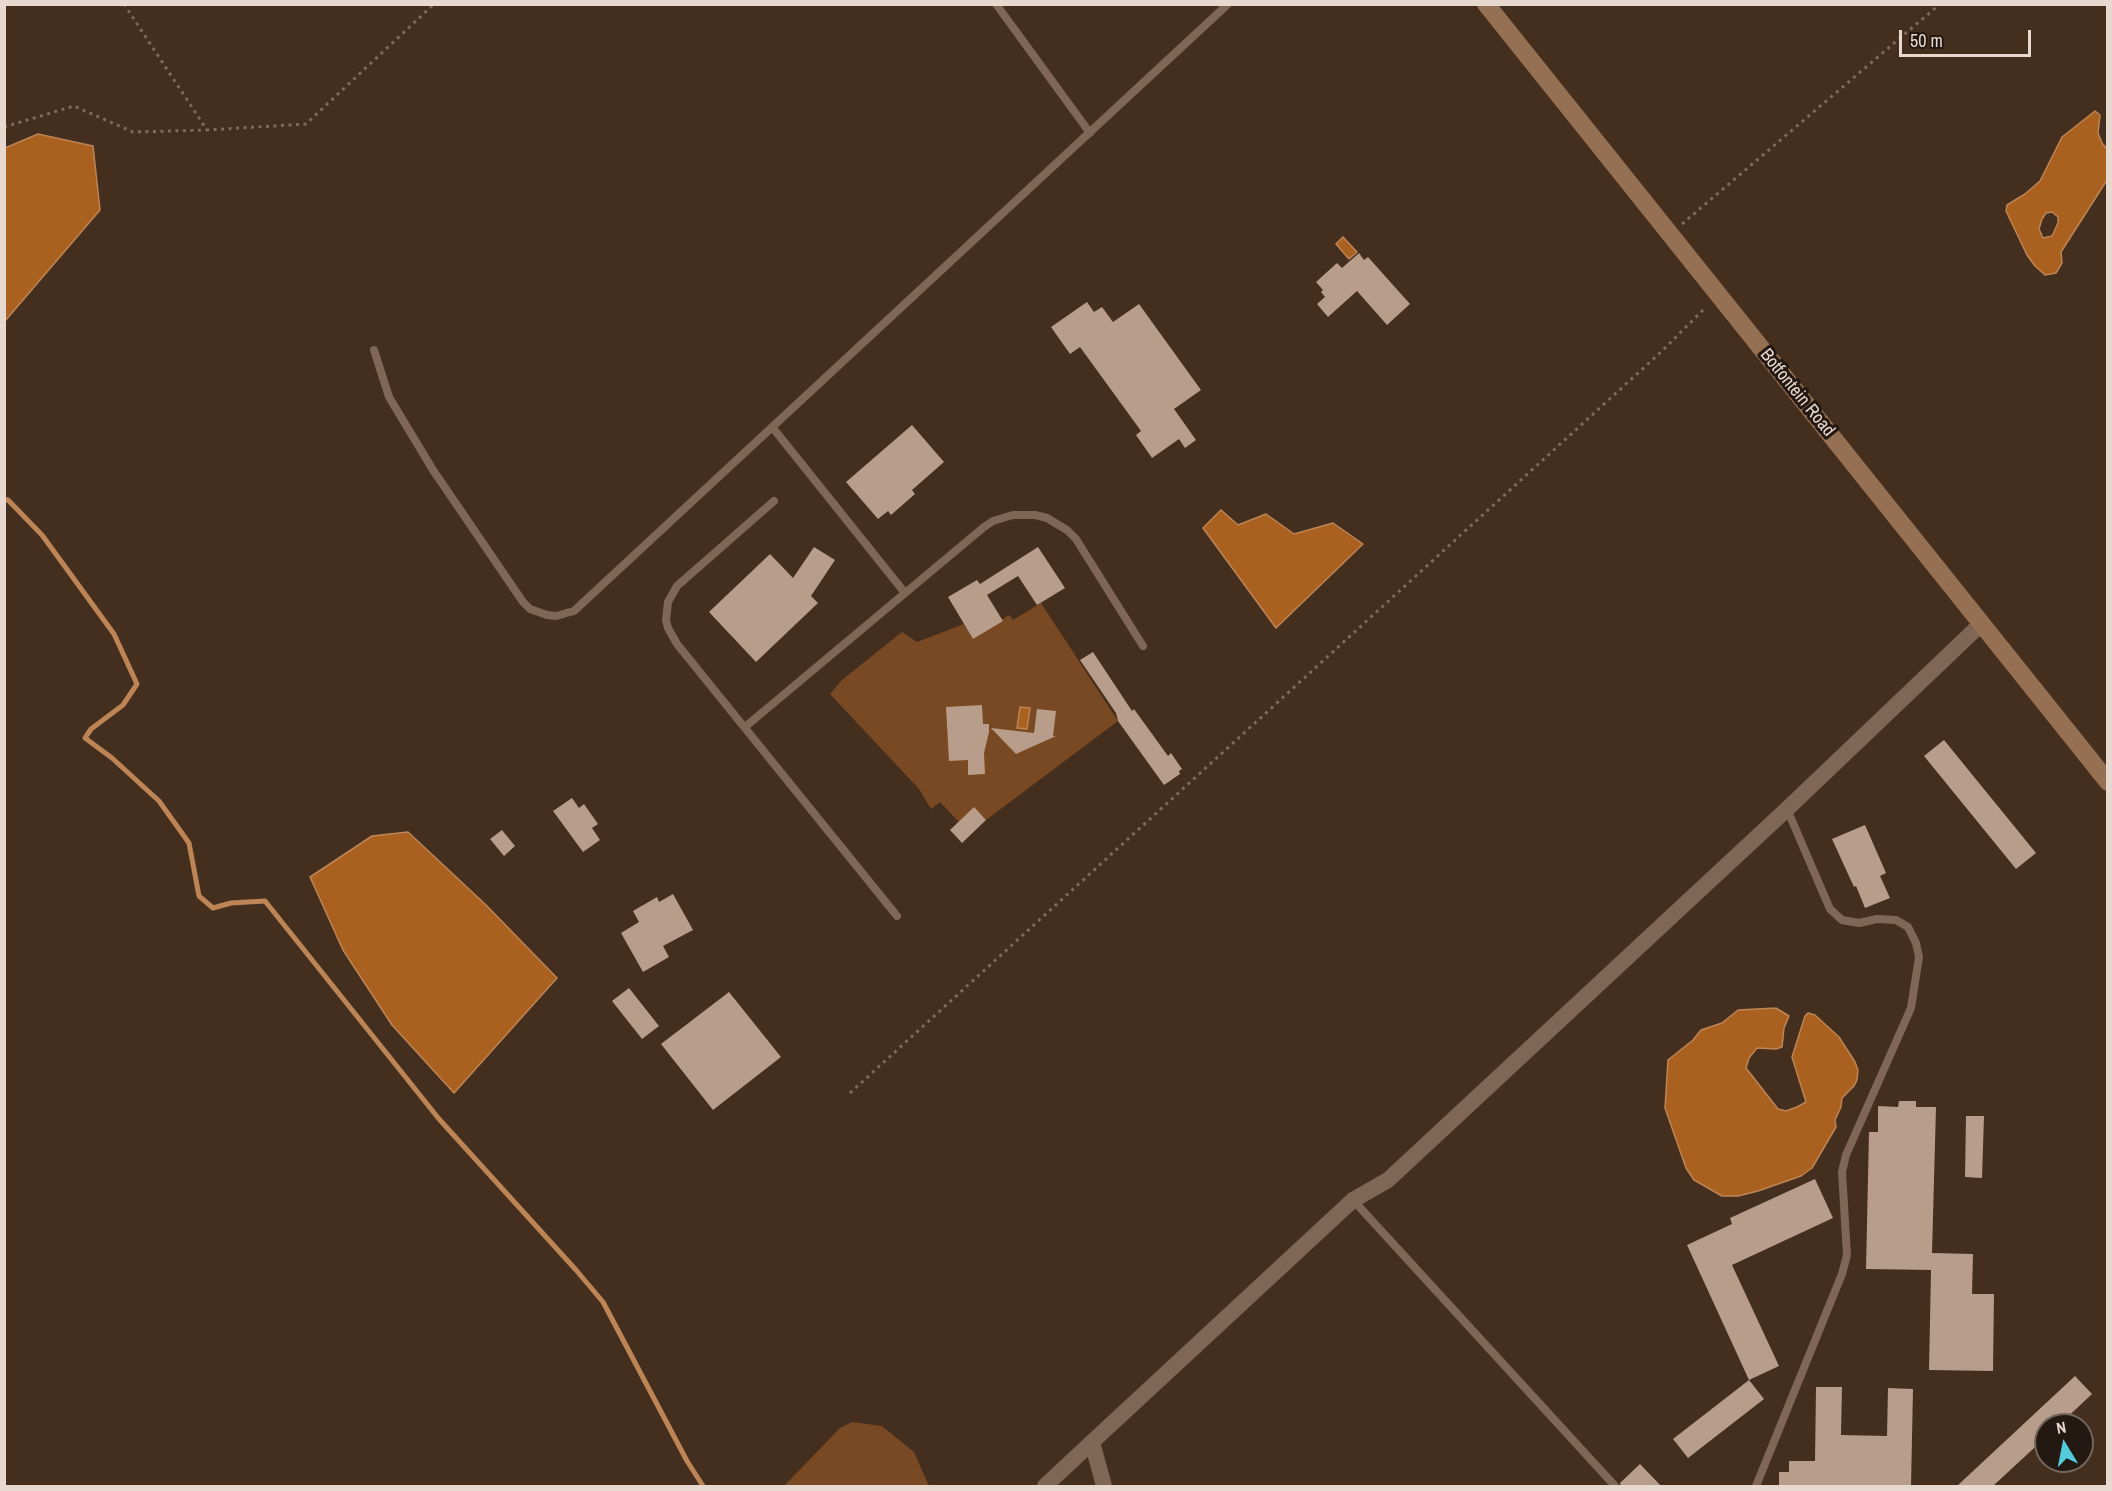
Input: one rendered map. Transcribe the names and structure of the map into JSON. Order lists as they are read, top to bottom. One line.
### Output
{"streets":{"main road":["Botfontein Road"]},"scale_bar":"50 m","north":"top"}
